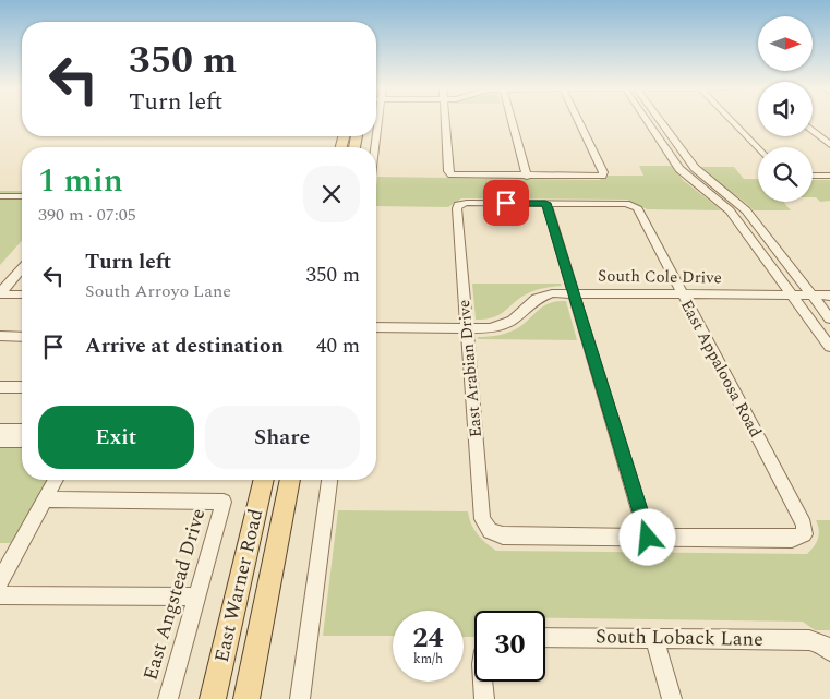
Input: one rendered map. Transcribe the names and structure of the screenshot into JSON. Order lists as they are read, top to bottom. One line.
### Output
{"streets":{"main road":["East Warner Road"],"street":["South Cole Drive","East Arabian Drive","East Appaloosa Road","East Angstead Drive","South Loback Lane"]},"crossings":[["South Cole Drive","East Arabian Drive"],["South Cole Drive","East Appaloosa Road"],["East Arabian Drive","East Appaloosa Road"]],"north":"right","page":{"turn":["350 m","Turn left"],"heading":["1 min","390 m · 07:05"],"list":[{"name":"Turn left","note":"South Arroyo Lane","value":"350 m"},{"name":"Arrive at destination","value":"40 m"}],"buttons":["Exit","Share"],"speed":"24 km/h","limit":"30"}}
